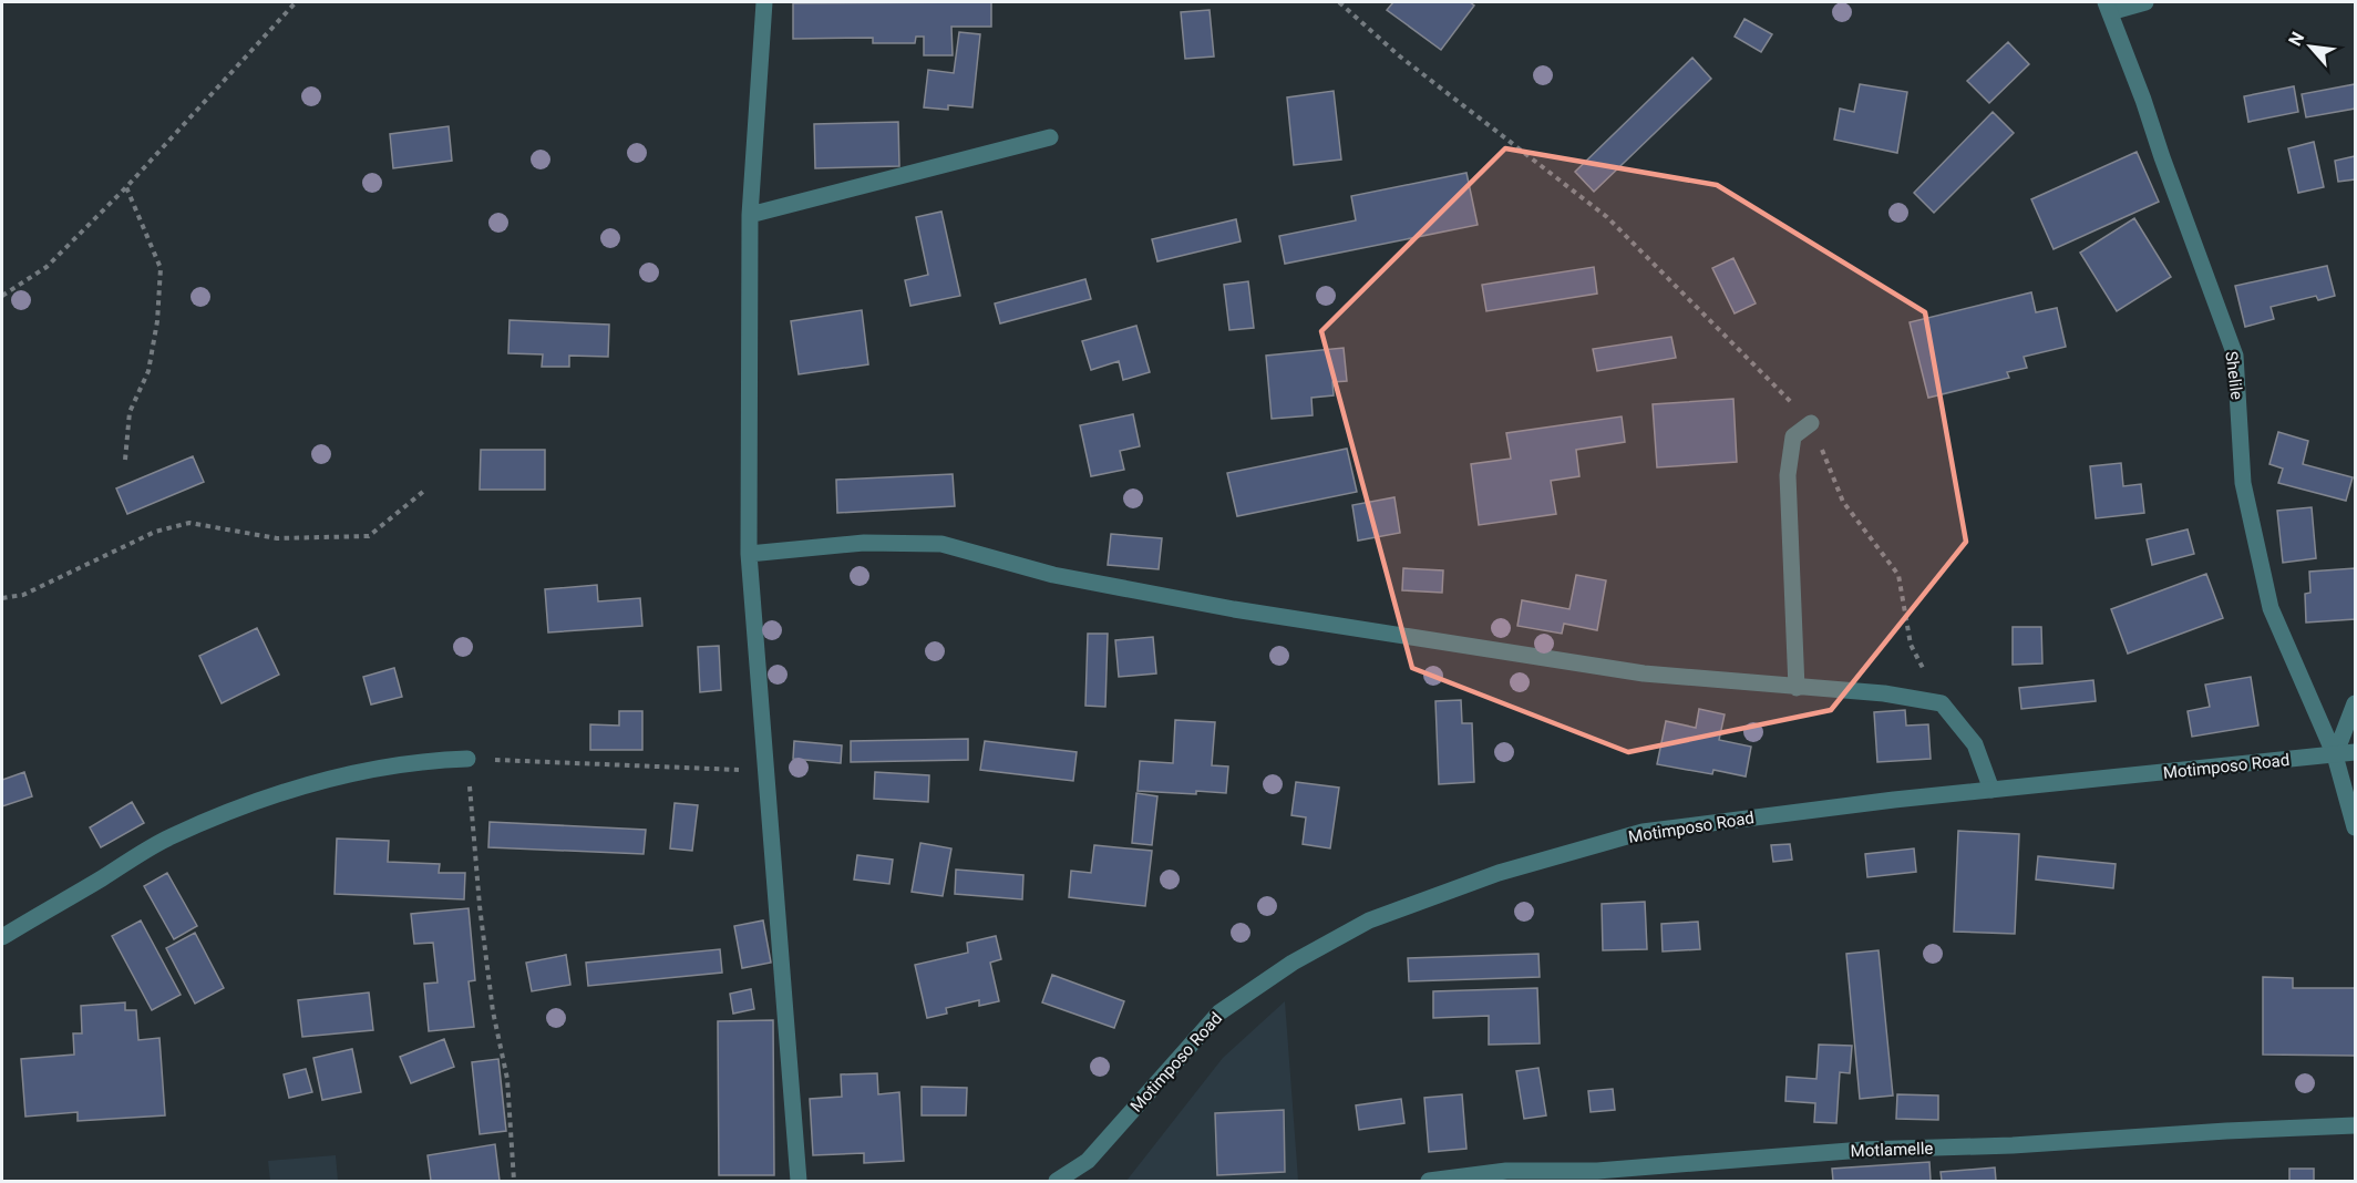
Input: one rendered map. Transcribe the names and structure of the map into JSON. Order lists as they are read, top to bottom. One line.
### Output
{"streets":{"street":["Shelile","Motimposo Road","Motlamelle"]},"crossings":[["Shelile","Motimposo Road"]],"north":"top left"}
